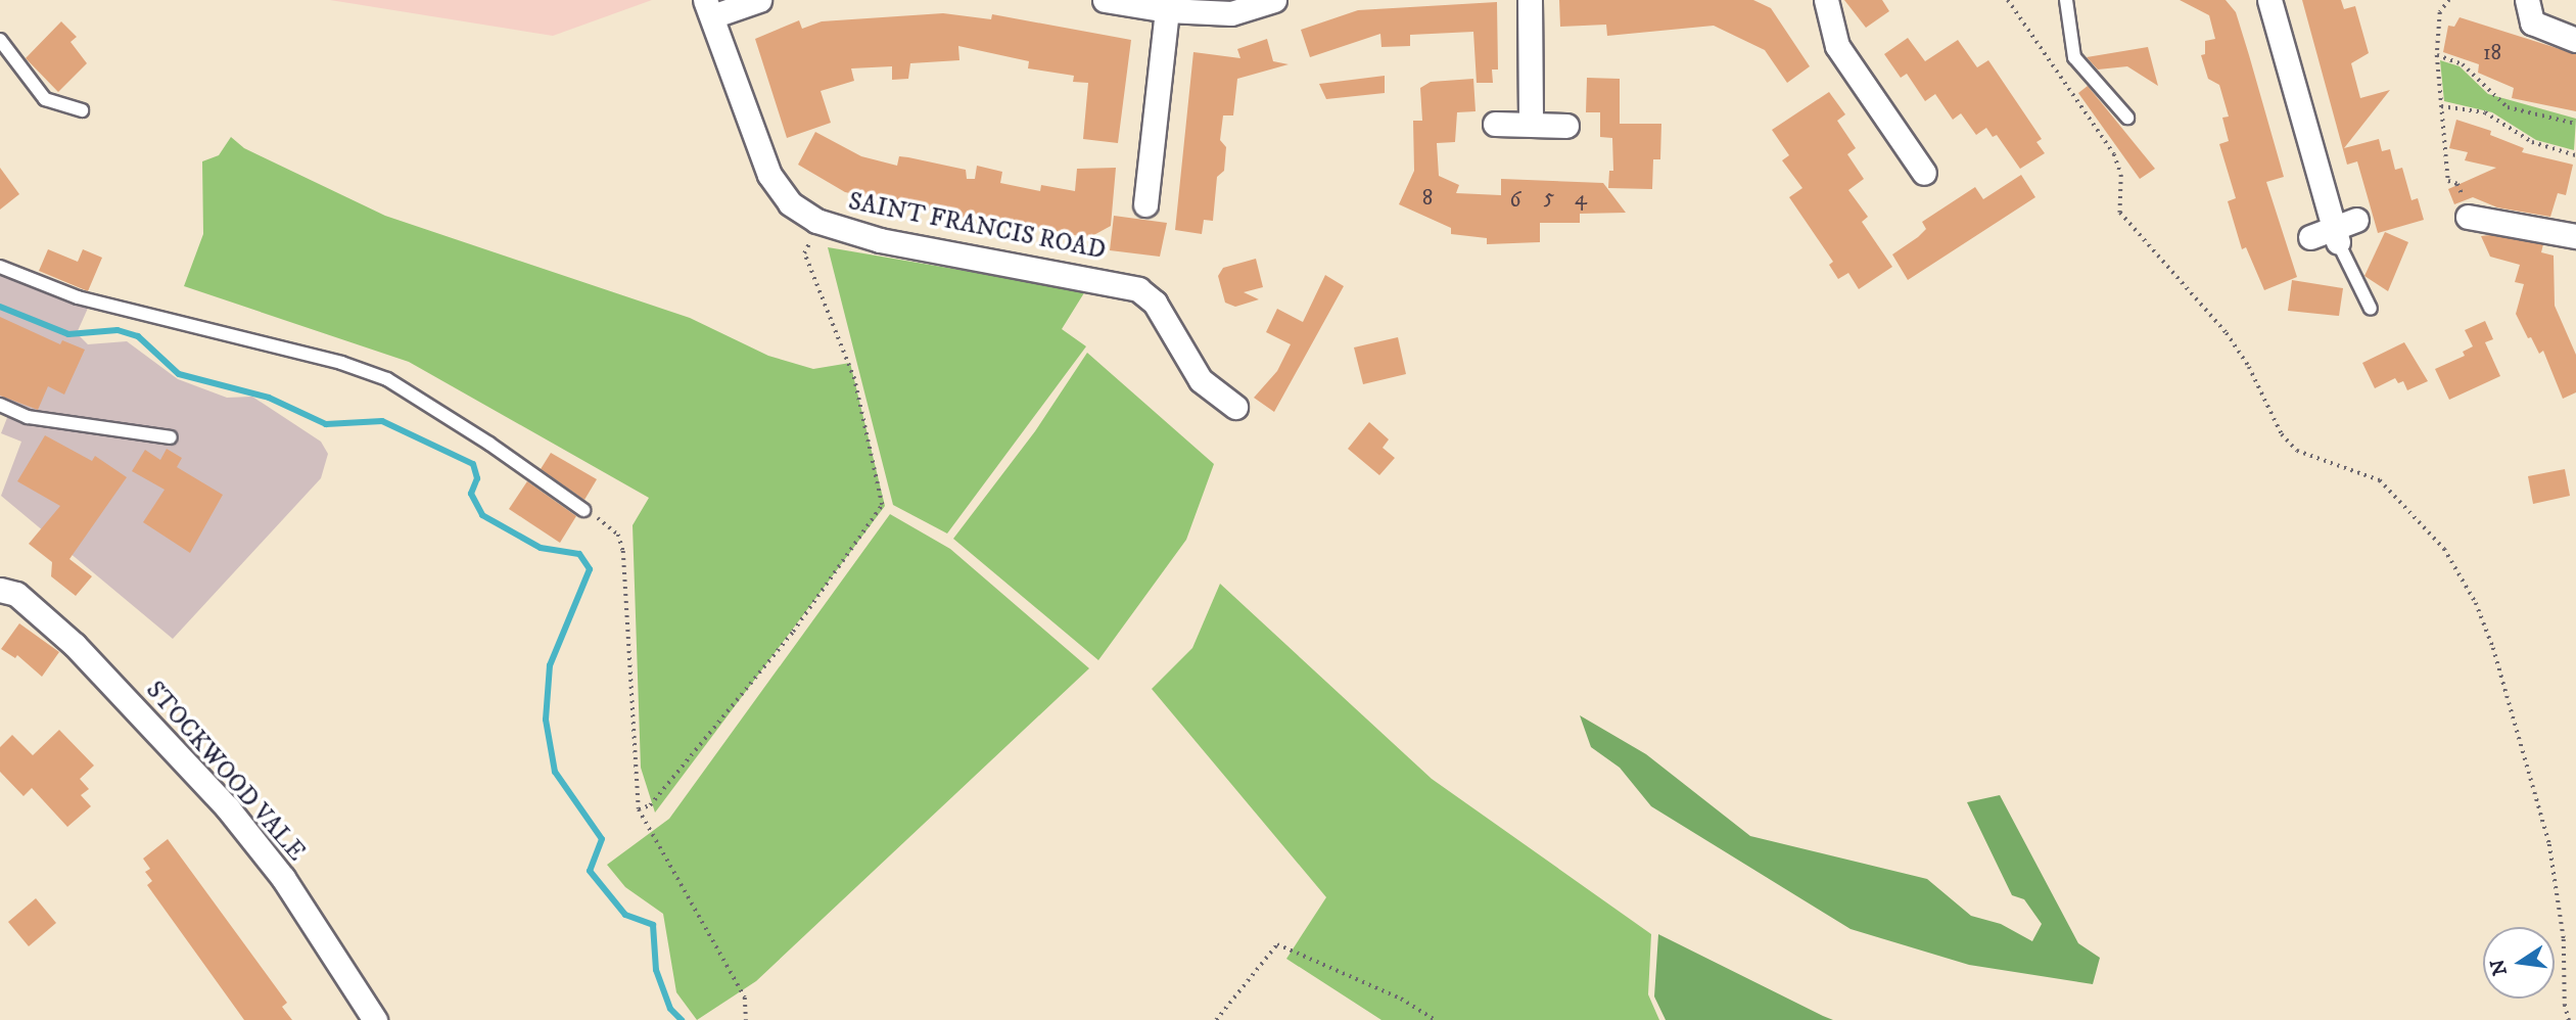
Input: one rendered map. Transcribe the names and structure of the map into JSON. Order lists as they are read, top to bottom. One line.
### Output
{"streets":{"street":["SAINT FRANCIS ROAD","STOCKWOOD VALE"]},"house_numbers":["18","5","8","4","6"],"north":"left"}
